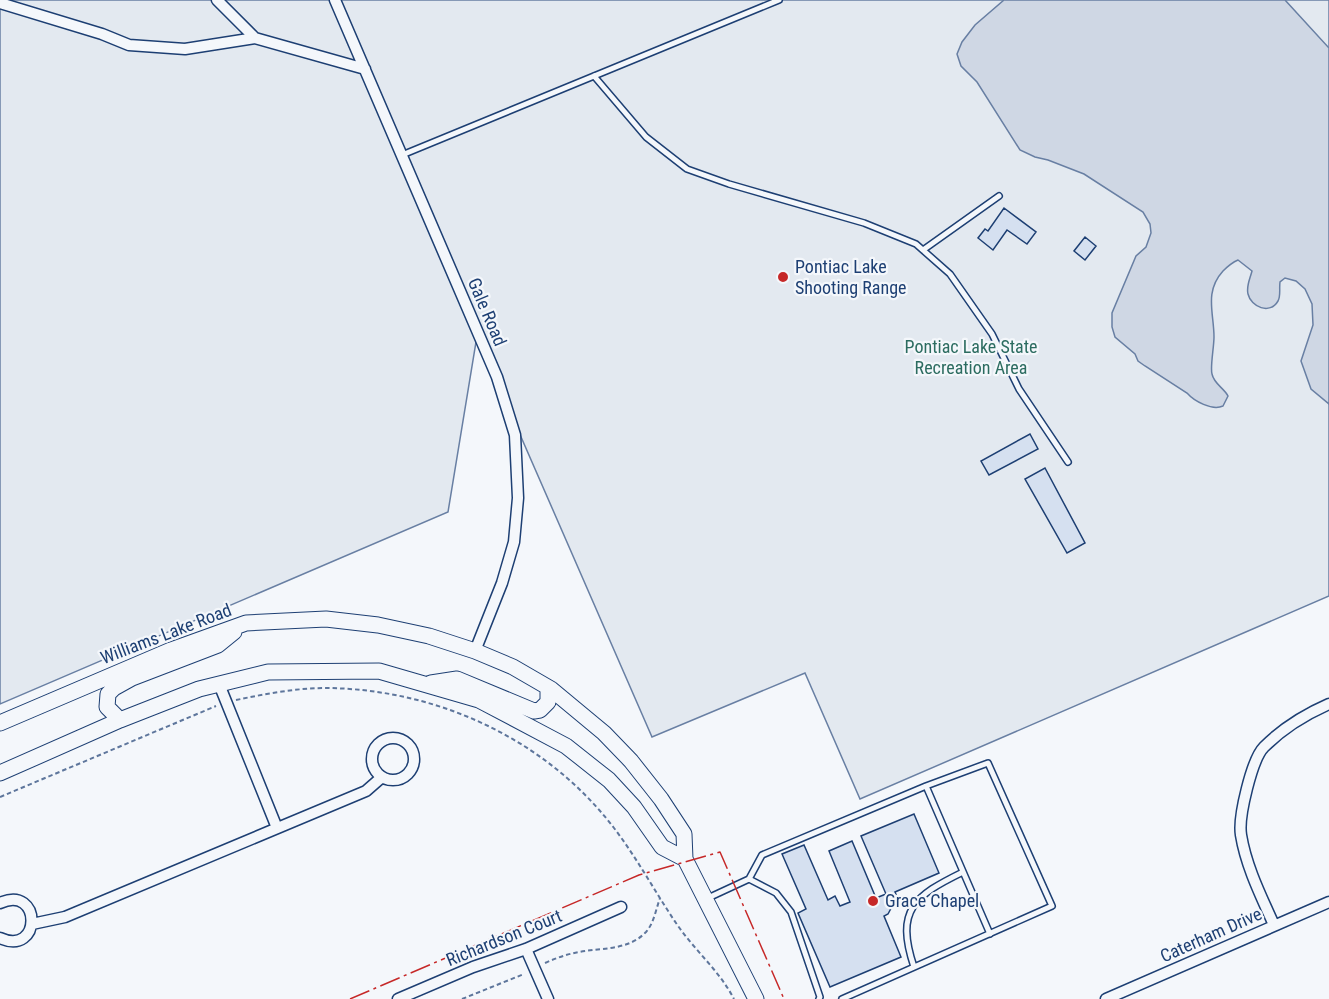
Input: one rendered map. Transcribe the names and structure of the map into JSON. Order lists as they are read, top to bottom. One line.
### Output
{"streets":{"main road":["Williams Lake Road"],"street":["Gale Road","Caterham Drive","Richardson Court"]},"crossings":[["Gale Road","Williams Lake Road"]],"parks":["Pontiac Lake State Recreation Area"],"places":["Pontiac Lake Shooting Range","Grace Chapel"]}
